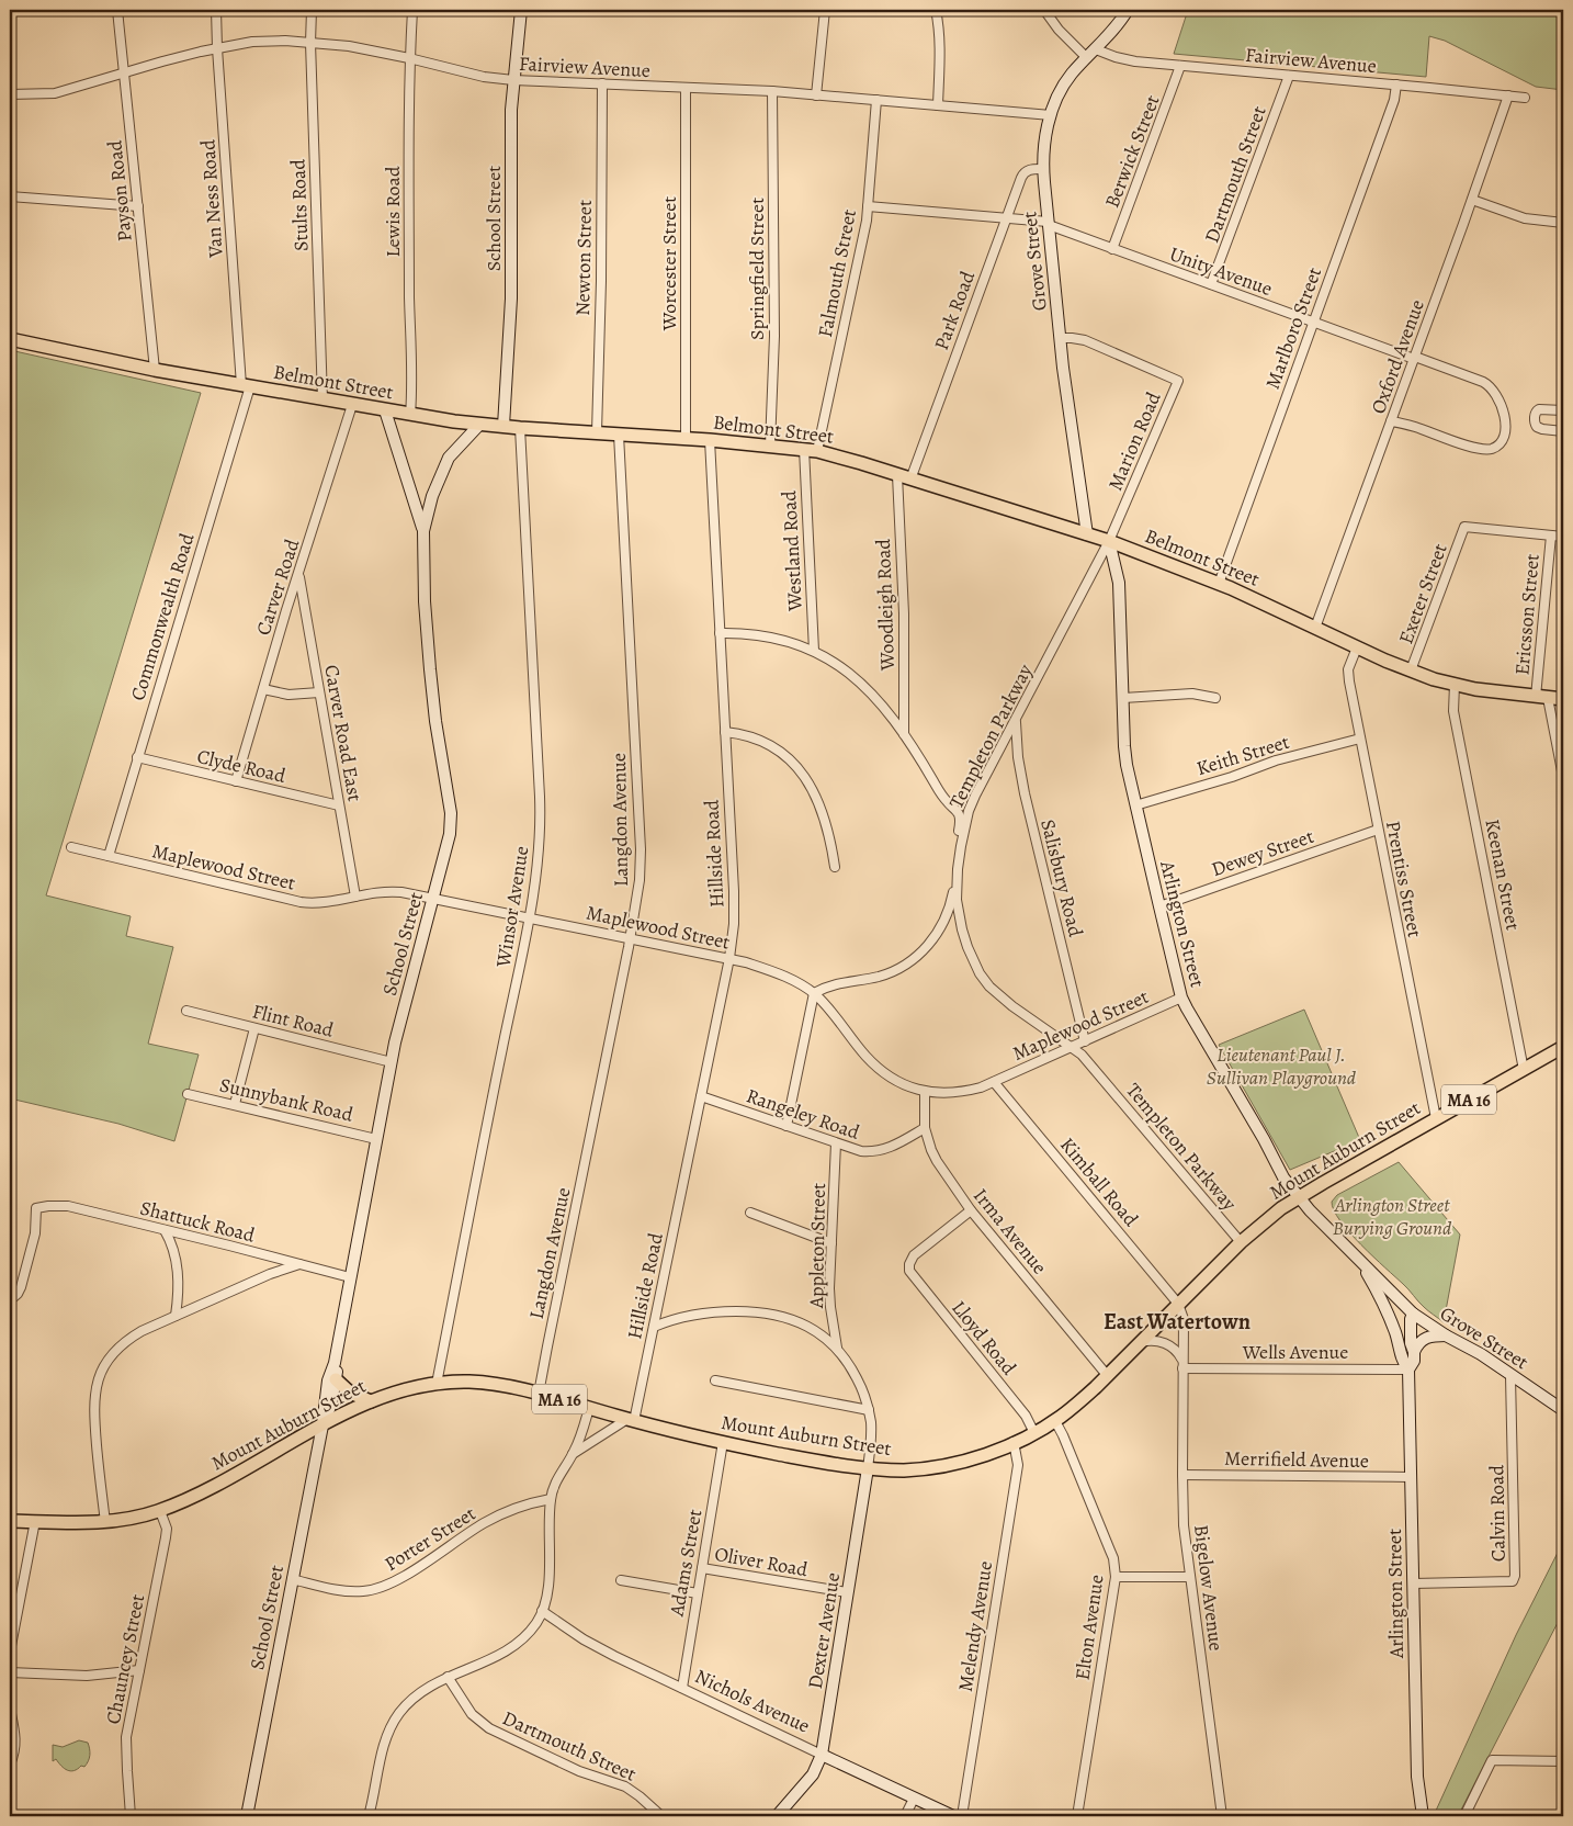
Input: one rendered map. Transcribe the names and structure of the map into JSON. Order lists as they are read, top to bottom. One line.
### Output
{"streets":{"main road":["Belmont Street","MA 16","Mount Auburn Street"],"street":["Fairview Avenue","Berwick Street","Dartmouth Street","Payson Road","Van Ness Road","Stults Road","Lewis Road","School Street","Newton Street","Grove Street","Worcester Street","Springfield Street","Unity Avenue","Falmouth Street","Park Road","Marlboro Street","Oxford Avenue","Marion Road","Westland Road","Carver Road","Exeter Street","Woodleigh Road","Ericsson Street","Commonwealth Road","Carver Road East","Templeton Parkway","Keith Street","Clyde Road","Langdon Avenue","Dewey Street","Hillside Road","Maplewood Street","Keenan Street","Salisbury Road","Prentiss Street","Winsor Avenue","Arlington Street","Flint Road","Sunnybank Road","Rangeley Road","Kimball Road","Shattuck Road","Irma Avenue","Appleton Street","Lloyd Road","Wells Avenue","Merrifield Avenue","Calvin Road","Porter Street","Oliver Road","Adams Street","Bigelow Avenue","Melendy Avenue","Elton Avenue","Dexter Avenue","Chauncey Street","Nichols Avenue"]},"crossings":[["Fairview Avenue","Berwick Street"],["Fairview Avenue","Dartmouth Street"],["Fairview Avenue","Payson Road"],["Fairview Avenue","Van Ness Road"],["Fairview Avenue","Stults Road"],["Fairview Avenue","Lewis Road"],["Fairview Avenue","School Street"],["Fairview Avenue","Newton Street"],["Fairview Avenue","Grove Street"],["Fairview Avenue","Worcester Street"],["Fairview Avenue","Springfield Street"],["Fairview Avenue","Falmouth Street"],["Fairview Avenue","Marlboro Street"],["Fairview Avenue","Oxford Avenue"],["Berwick Street","Unity Avenue"],["Dartmouth Street","Unity Avenue"],["Payson Road","Belmont Street"],["Van Ness Road","Belmont Street"],["Van Ness Road","Commonwealth Road"],["Stults Road","Belmont Street"],["Lewis Road","Belmont Street"],["School Street","Belmont Street"],["School Street","Maplewood Street"],["School Street","Flint Road"],["School Street","Sunnybank Road"],["School Street","Mount Auburn Street"],["School Street","Shattuck Road"],["School Street","Porter Street"],["Newton Street","Belmont Street"],["Grove Street","Unity Avenue"],["Grove Street","Park Road"],["Grove Street","Belmont Street"],["Grove Street","Marion Road"],["Grove Street","Arlington Street"],["Grove Street","Calvin Road"],["Worcester Street","Belmont Street"],["Springfield Street","Belmont Street"],["Unity Avenue","Falmouth Street"],["Unity Avenue","Park Road"],["Unity Avenue","Marlboro Street"],["Unity Avenue","Oxford Avenue"],["Falmouth Street","Belmont Street"],["Park Road","Belmont Street"],["Marlboro Street","Belmont Street"],["Oxford Avenue","Belmont Street"],["Belmont Street","Marion Road"],["Belmont Street","Westland Road"],["Belmont Street","Carver Road"],["Belmont Street","Exeter Street"],["Belmont Street","Woodleigh Road"],["Belmont Street","Ericsson Street"],["Belmont Street","Commonwealth Road"],["Belmont Street","Templeton Parkway"],["Belmont Street","Langdon Avenue"],["Belmont Street","Hillside Road"],["Belmont Street","Keenan Street"],["Belmont Street","Prentiss Street"],["Belmont Street","Winsor Avenue"],["Belmont Street","Arlington Street"],["Marion Road","Templeton Parkway"],["Marion Road","Arlington Street"],["Carver Road","Carver Road East"],["Carver Road","Clyde Road"],["Exeter Street","Ericsson Street"],["Commonwealth Road","Clyde Road"],["Commonwealth Road","Maplewood Street"],["Carver Road East","Clyde Road"],["Carver Road East","Maplewood Street"],["Templeton Parkway","Maplewood Street"],["Templeton Parkway","Salisbury Road"],["Templeton Parkway","Arlington Street"],["Templeton Parkway","Mount Auburn Street"],["Keith Street","Prentiss Street"],["Keith Street","Arlington Street"],["Langdon Avenue","Maplewood Street"],["Langdon Avenue","Mount Auburn Street"],["Dewey Street","Prentiss Street"],["Dewey Street","Arlington Street"],["Hillside Road","Maplewood Street"],["Hillside Road","Rangeley Road"],["Hillside Road","Mount Auburn Street"],["Maplewood Street","Salisbury Road"],["Maplewood Street","Winsor Avenue"],["Maplewood Street","Arlington Street"],["Maplewood Street","Kimball Road"],["Maplewood Street","Irma Avenue"],["Keenan Street","Mount Auburn Street"],["Prentiss Street","Mount Auburn Street"],["Winsor Avenue","Mount Auburn Street"],["Arlington Street","Mount Auburn Street"],["Arlington Street","Wells Avenue"],["Arlington Street","Merrifield Avenue"],["Arlington Street","Calvin Road"],["Rangeley Road","Irma Avenue"],["Rangeley Road","Appleton Street"],["Mount Auburn Street","Kimball Road"],["Mount Auburn Street","Irma Avenue"],["Mount Auburn Street","Lloyd Road"],["Mount Auburn Street","Adams Street"],["Mount Auburn Street","Bigelow Avenue"],["Mount Auburn Street","Melendy Avenue"],["Mount Auburn Street","Elton Avenue"],["Mount Auburn Street","Dexter Avenue"],["Mount Auburn Street","Chauncey Street"],["Kimball Road","Bigelow Avenue"],["Irma Avenue","Lloyd Road"],["Wells Avenue","Bigelow Avenue"],["Merrifield Avenue","Bigelow Avenue"],["Oliver Road","Adams Street"],["Oliver Road","Dexter Avenue"],["Adams Street","Nichols Avenue"],["Dexter Avenue","Nichols Avenue"]],"districts":["East Watertown"],"parks":["Lieutenant Paul J. Sullivan Playground","Arlington Street Burying Ground"]}
